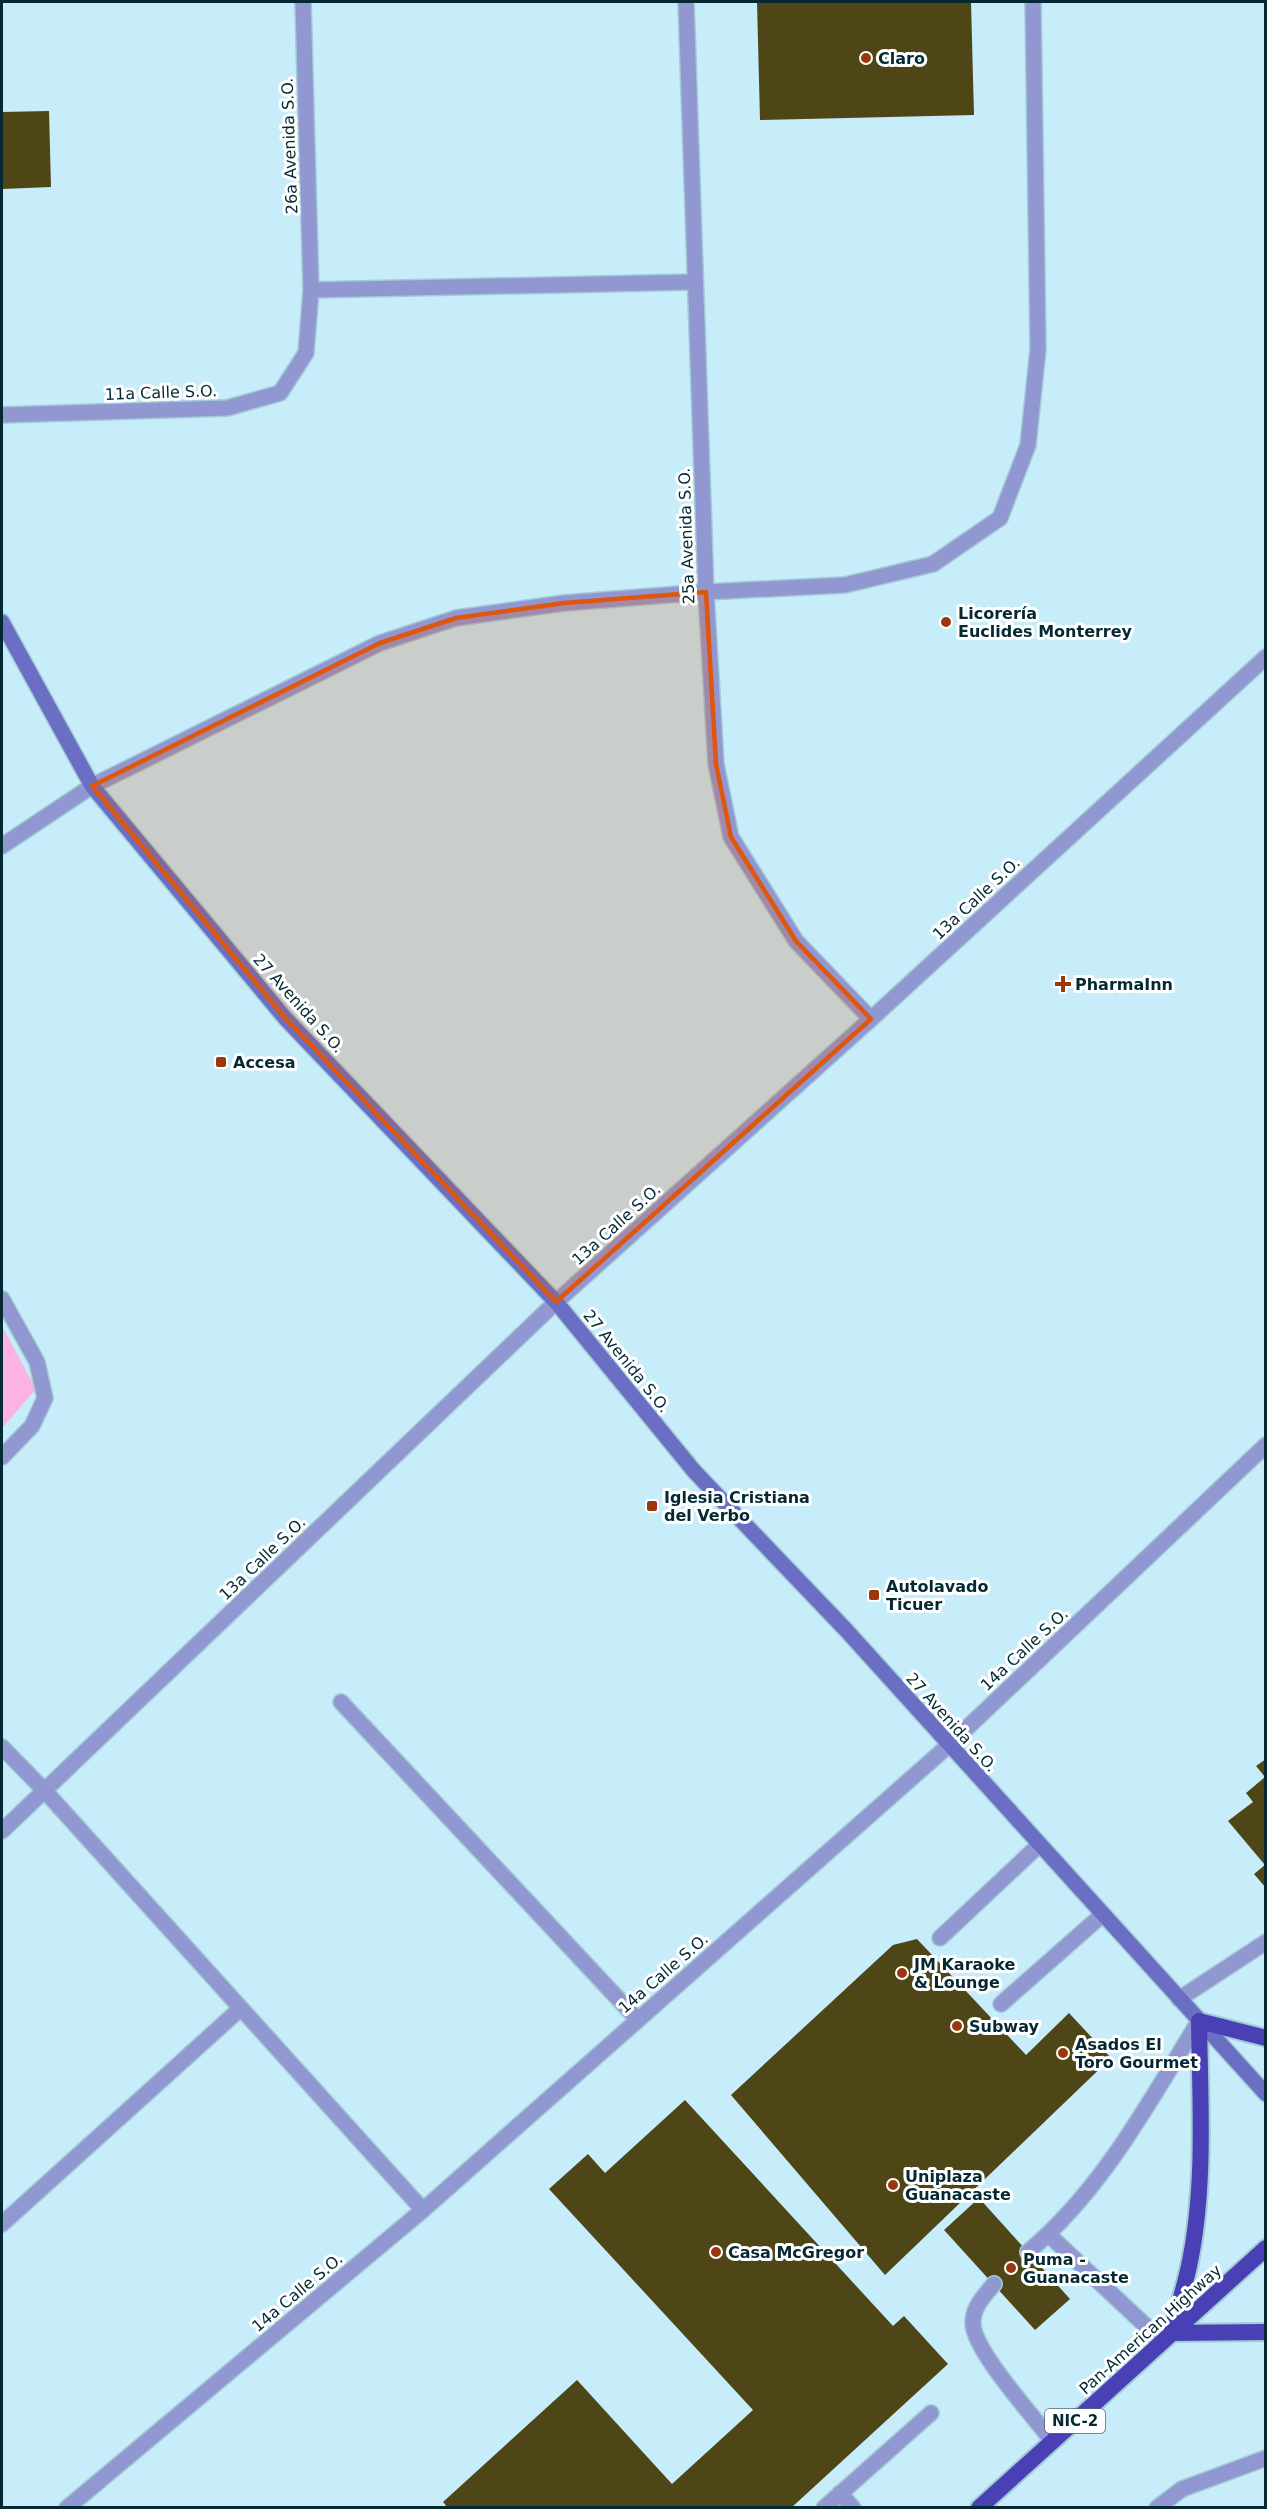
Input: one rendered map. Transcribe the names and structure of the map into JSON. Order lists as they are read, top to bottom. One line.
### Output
{"streets":{"highway":["Pan-American Highway","NIC-2"],"main road":["27 Avenida S.O."],"street":["26a Avenida S.O.","11a Calle S.O.","25a Avenida S.O.","13a Calle S.O.","14a Calle S.O."]},"crossings":[["26a Avenida S.O.","11a Calle S.O."],["25a Avenida S.O.","13a Calle S.O."],["13a Calle S.O.","27 Avenida S.O."],["27 Avenida S.O.","14a Calle S.O."]],"places":{"other":["Claro","Licorería Euclides Monterrey","JM Karaoke & Lounge","Subway","Asados El Toro Gourmet","Uniplaza Guanacaste","Casa McGregor","Puma - Guanacaste"],"health":["PharmaInn"],"transit":["Accesa","Iglesia Cristiana del Verbo","Autolavado Ticuer"]}}
